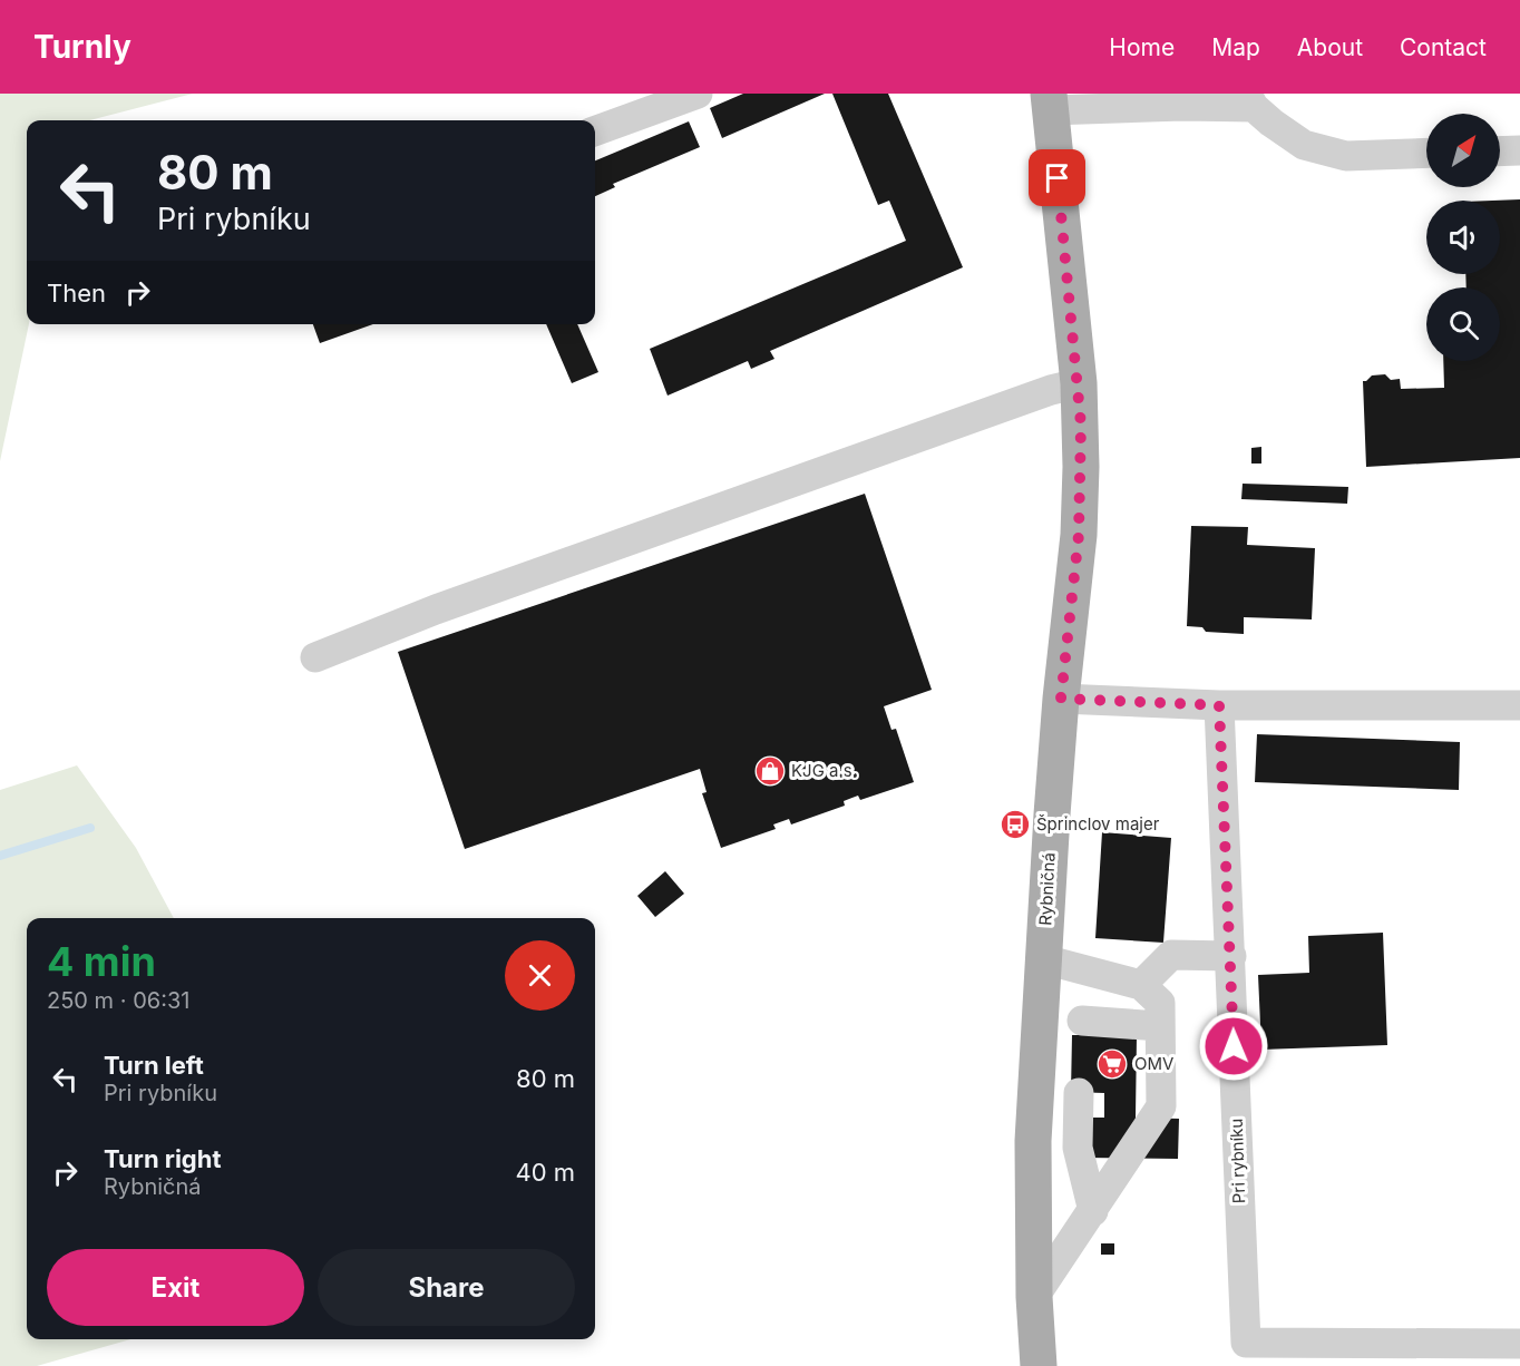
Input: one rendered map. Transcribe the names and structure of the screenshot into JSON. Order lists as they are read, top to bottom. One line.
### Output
{"streets":{"main road":["Rybničná"],"lane":["Pri rybníku"]},"places":{"shop":["KJG a.s."],"bus stop":["Šprinclov majer"],"supermarket":["OMV"]},"north":"top right","page":{"header":"Turnly","nav":["Home","Map","About","Contact"],"turn":["80 m","Pri rybníku"],"then":"Then","heading":["4 min","250 m · 06:31"],"list":[{"name":"Turn left","note":"Pri rybníku","value":"80 m"},{"name":"Turn right","note":"Rybničná","value":"40 m"}],"buttons":["Exit","Share"]}}
